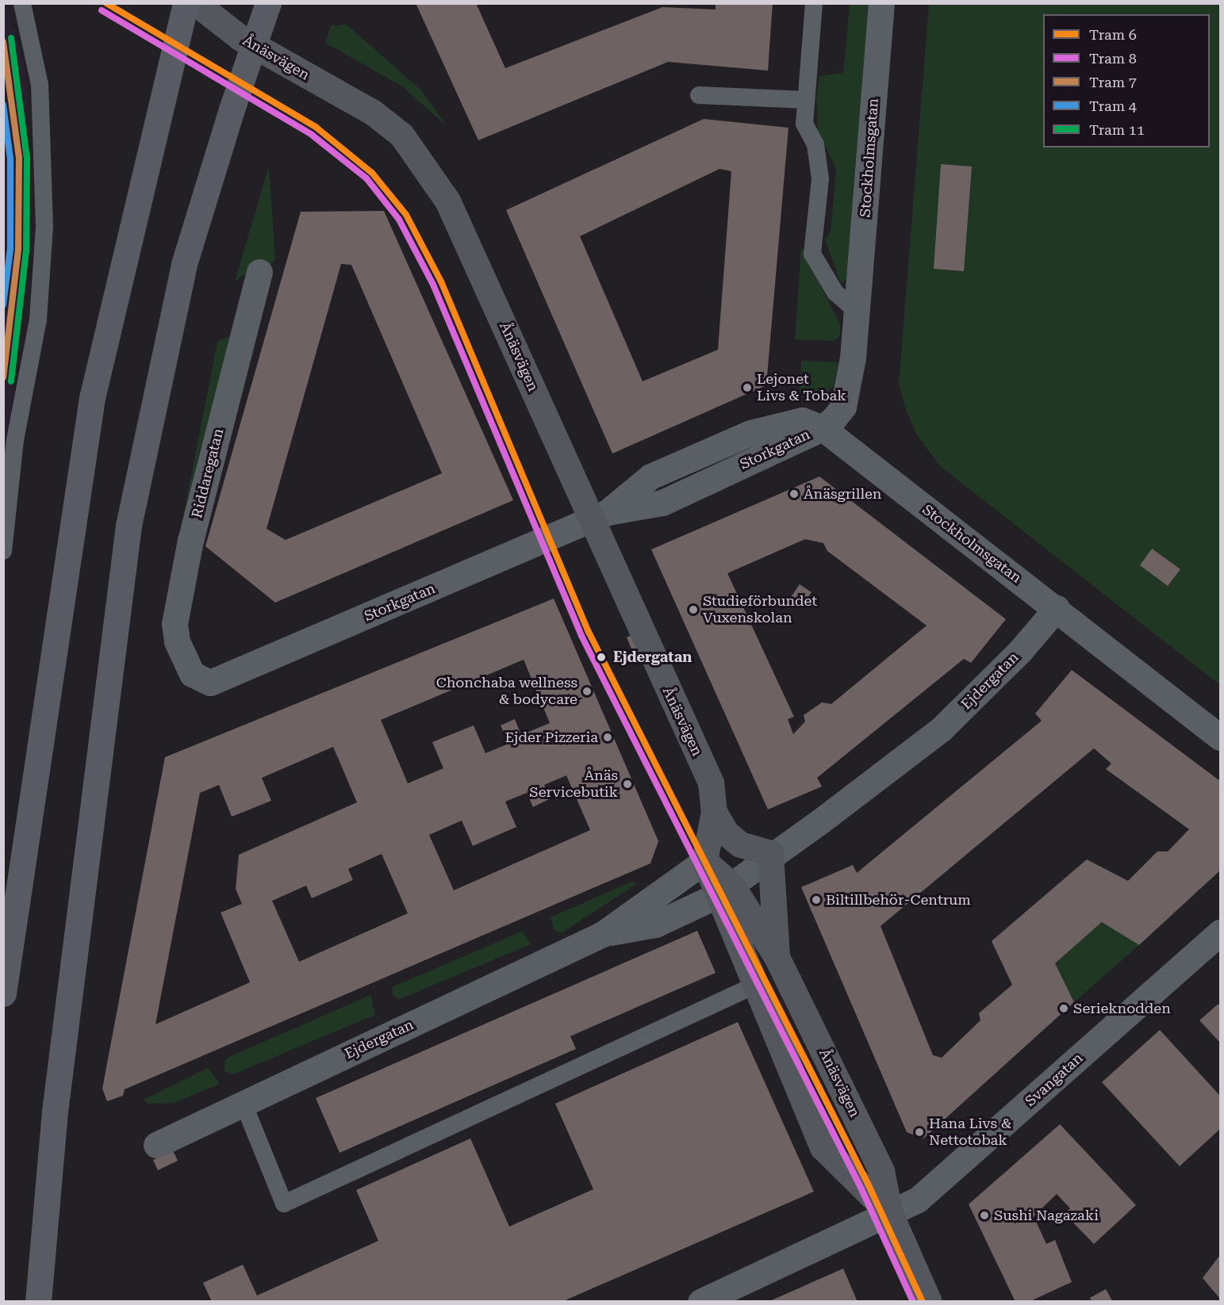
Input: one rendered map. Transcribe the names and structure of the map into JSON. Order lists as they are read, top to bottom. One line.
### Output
{"streets":{"street":["Ånäsvägen","Stockholmsgatan","Storkgatan","Riddaregatan","Ejdergatan","Svangatan"]},"crossings":[["Ånäsvägen","Storkgatan"],["Ånäsvägen","Ejdergatan"],["Ånäsvägen","Svangatan"],["Stockholmsgatan","Storkgatan"],["Stockholmsgatan","Ejdergatan"],["Storkgatan","Riddaregatan"]],"places":["Lejonet Livs & Tobak","Ånäsgrillen","Studieförbundet Vuxenskolan","Ejdergatan","Chonchaba wellness & bodycare","Ejder Pizzeria","Ånäs Servicebutik","Biltillbehör-Centrum","Serieknodden","Hana Livs & Nettotobak","Sushi Nagazaki"],"lines":["tram line 6","tram line 8","tram line 11","tram line 7","tram line 4"],"legend":["Tram 6","Tram 8","Tram 7","Tram 4","Tram 11"]}
